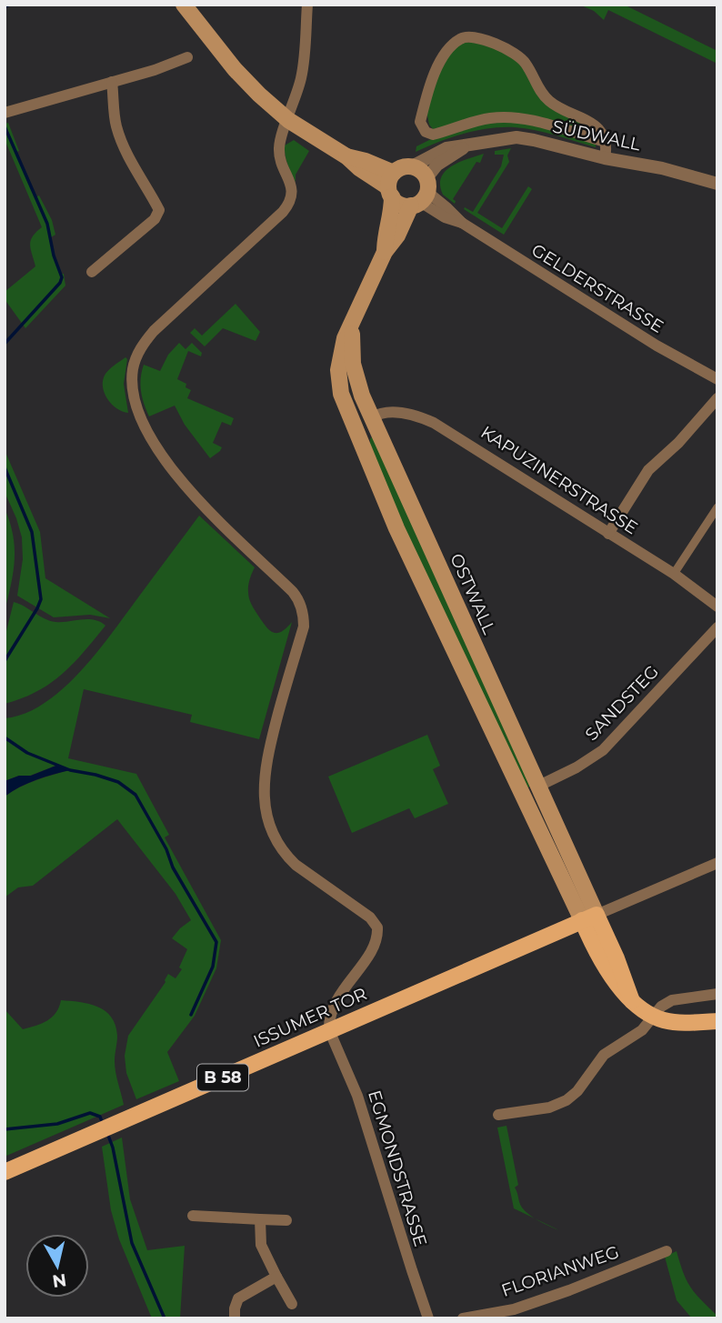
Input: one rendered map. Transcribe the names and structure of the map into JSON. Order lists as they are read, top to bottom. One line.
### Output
{"streets":{"main road":["OSTWALL","ISSUMER TOR","B 58"],"street":["SÜDWALL","GELDERSTRASSE","KAPUZINERSTRASSE","SANDSTEG","EGMONDSTRASSE","FLORIANWEG"]},"crossings":[["SÜDWALL","GELDERSTRASSE"],["SÜDWALL","OSTWALL"],["GELDERSTRASSE","OSTWALL"],["KAPUZINERSTRASSE","OSTWALL"],["OSTWALL","SANDSTEG"],["OSTWALL","ISSUMER TOR"],["ISSUMER TOR","EGMONDSTRASSE"]],"north":"bottom"}
